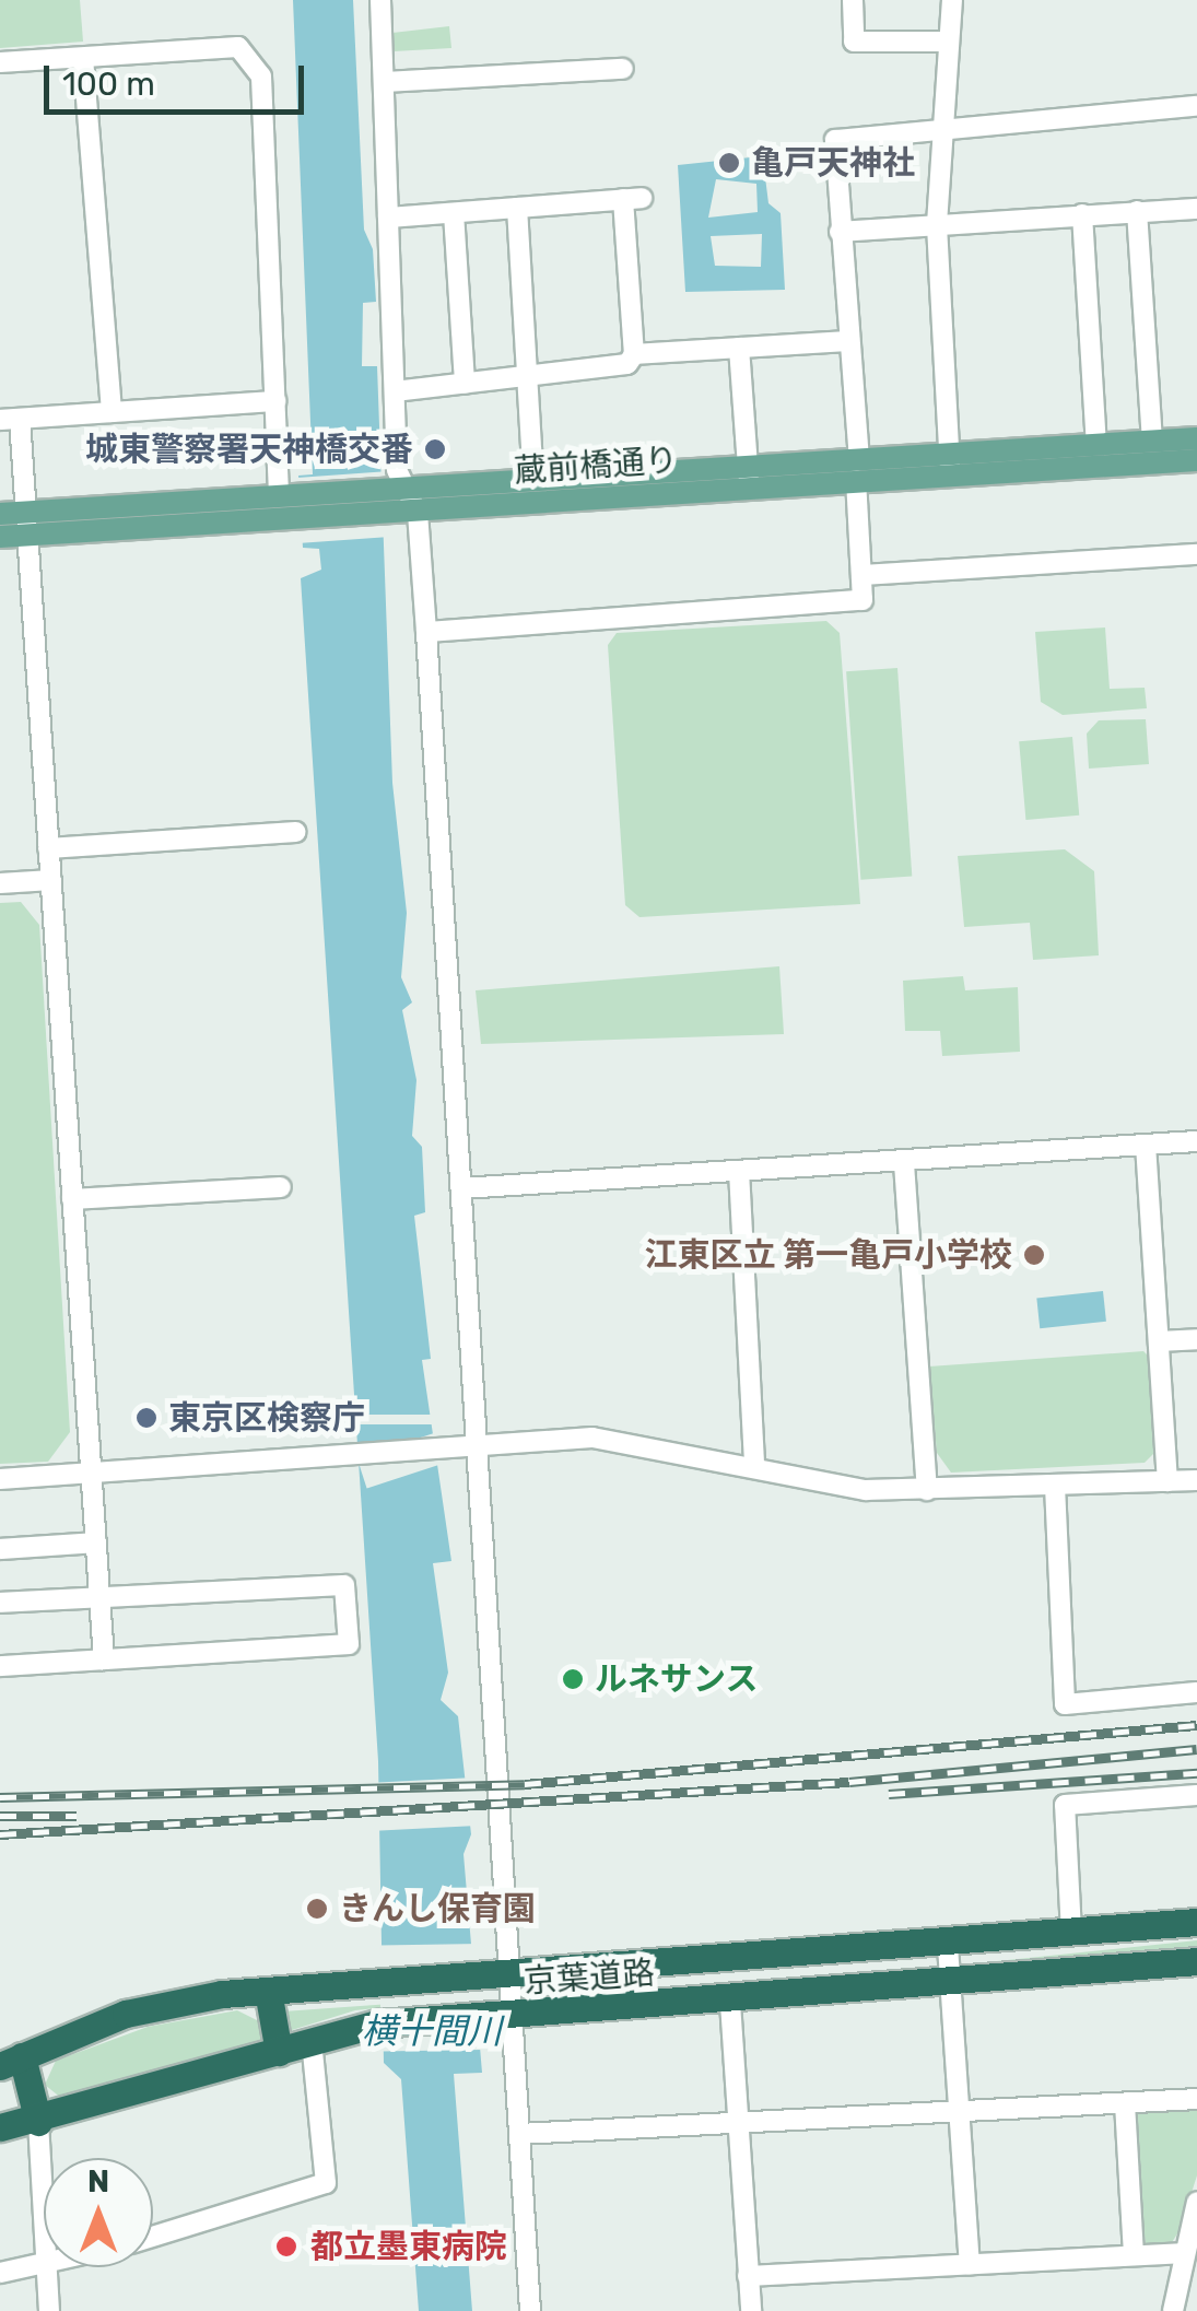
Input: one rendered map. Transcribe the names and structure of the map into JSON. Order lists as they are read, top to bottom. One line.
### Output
{"streets":{"highway":["京葉道路"],"main road":["蔵前橋通り"]},"water":["横十間川"],"places":["亀戸天神社","城東警察署天神橋交番","江東区立 第一亀戸小学校","東京区検察庁","ルネサンス","きんし保育園","都立墨東病院"],"scale_bar":"100 m","north":"top"}
